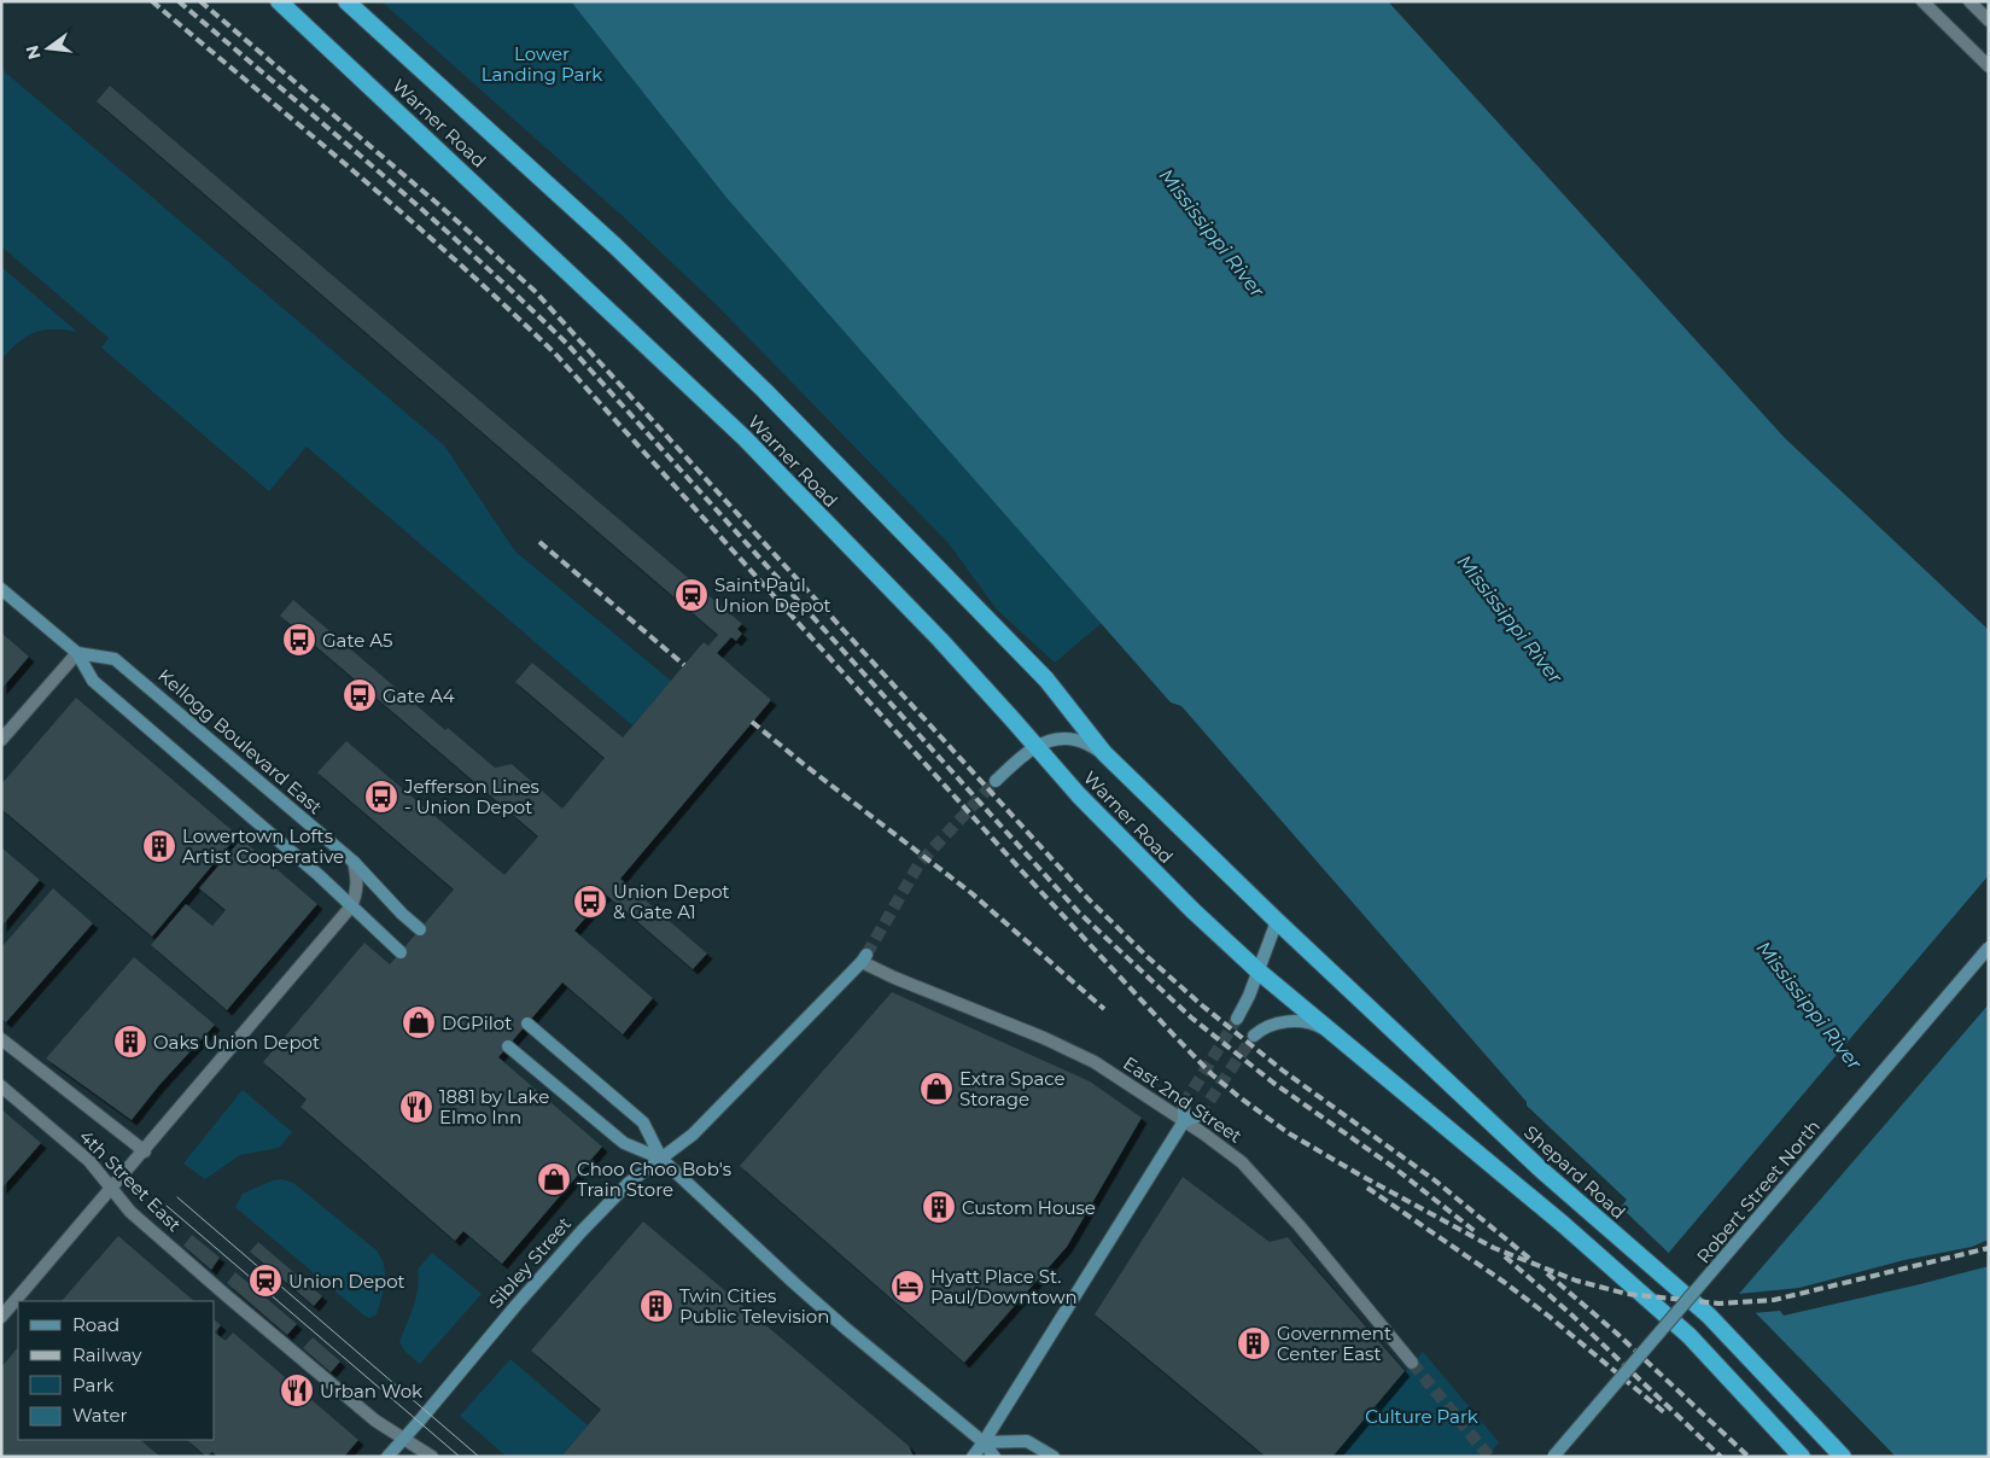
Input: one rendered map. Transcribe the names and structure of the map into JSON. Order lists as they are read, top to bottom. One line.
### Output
{"streets":{"highway":["Warner Road","Shepard Road"],"main road":["Kellogg Boulevard East","Robert Street North","Sibley Street"],"street":["East 2nd Street","4th Street East"]},"crossings":[["Warner Road","Shepard Road"],["East 2nd Street","Sibley Street"],["4th Street East","Sibley Street"]],"water":["Mississippi River"],"parks":["Lower Landing Park","Culture Park"],"places":{"station":["Saint Paul Union Depot","Union Depot"],"bus stop":["Gate A5","Gate A4","Jefferson Lines - Union Depot","Union Depot & Gate A1"],"building":["Lowertown Lofts Artist Cooperative","Oaks Union Depot","Custom House","Twin Cities Public Television","Government Center East"],"shop":["DGPilot","Extra Space Storage","Choo Choo Bob's Train Store"],"restaurant":["1881 by Lake Elmo Inn","Urban Wok"],"hotel":["Hyatt Place St. Paul/Downtown"]},"legend":["Road","Railway","Park","Water"],"north":"left"}
